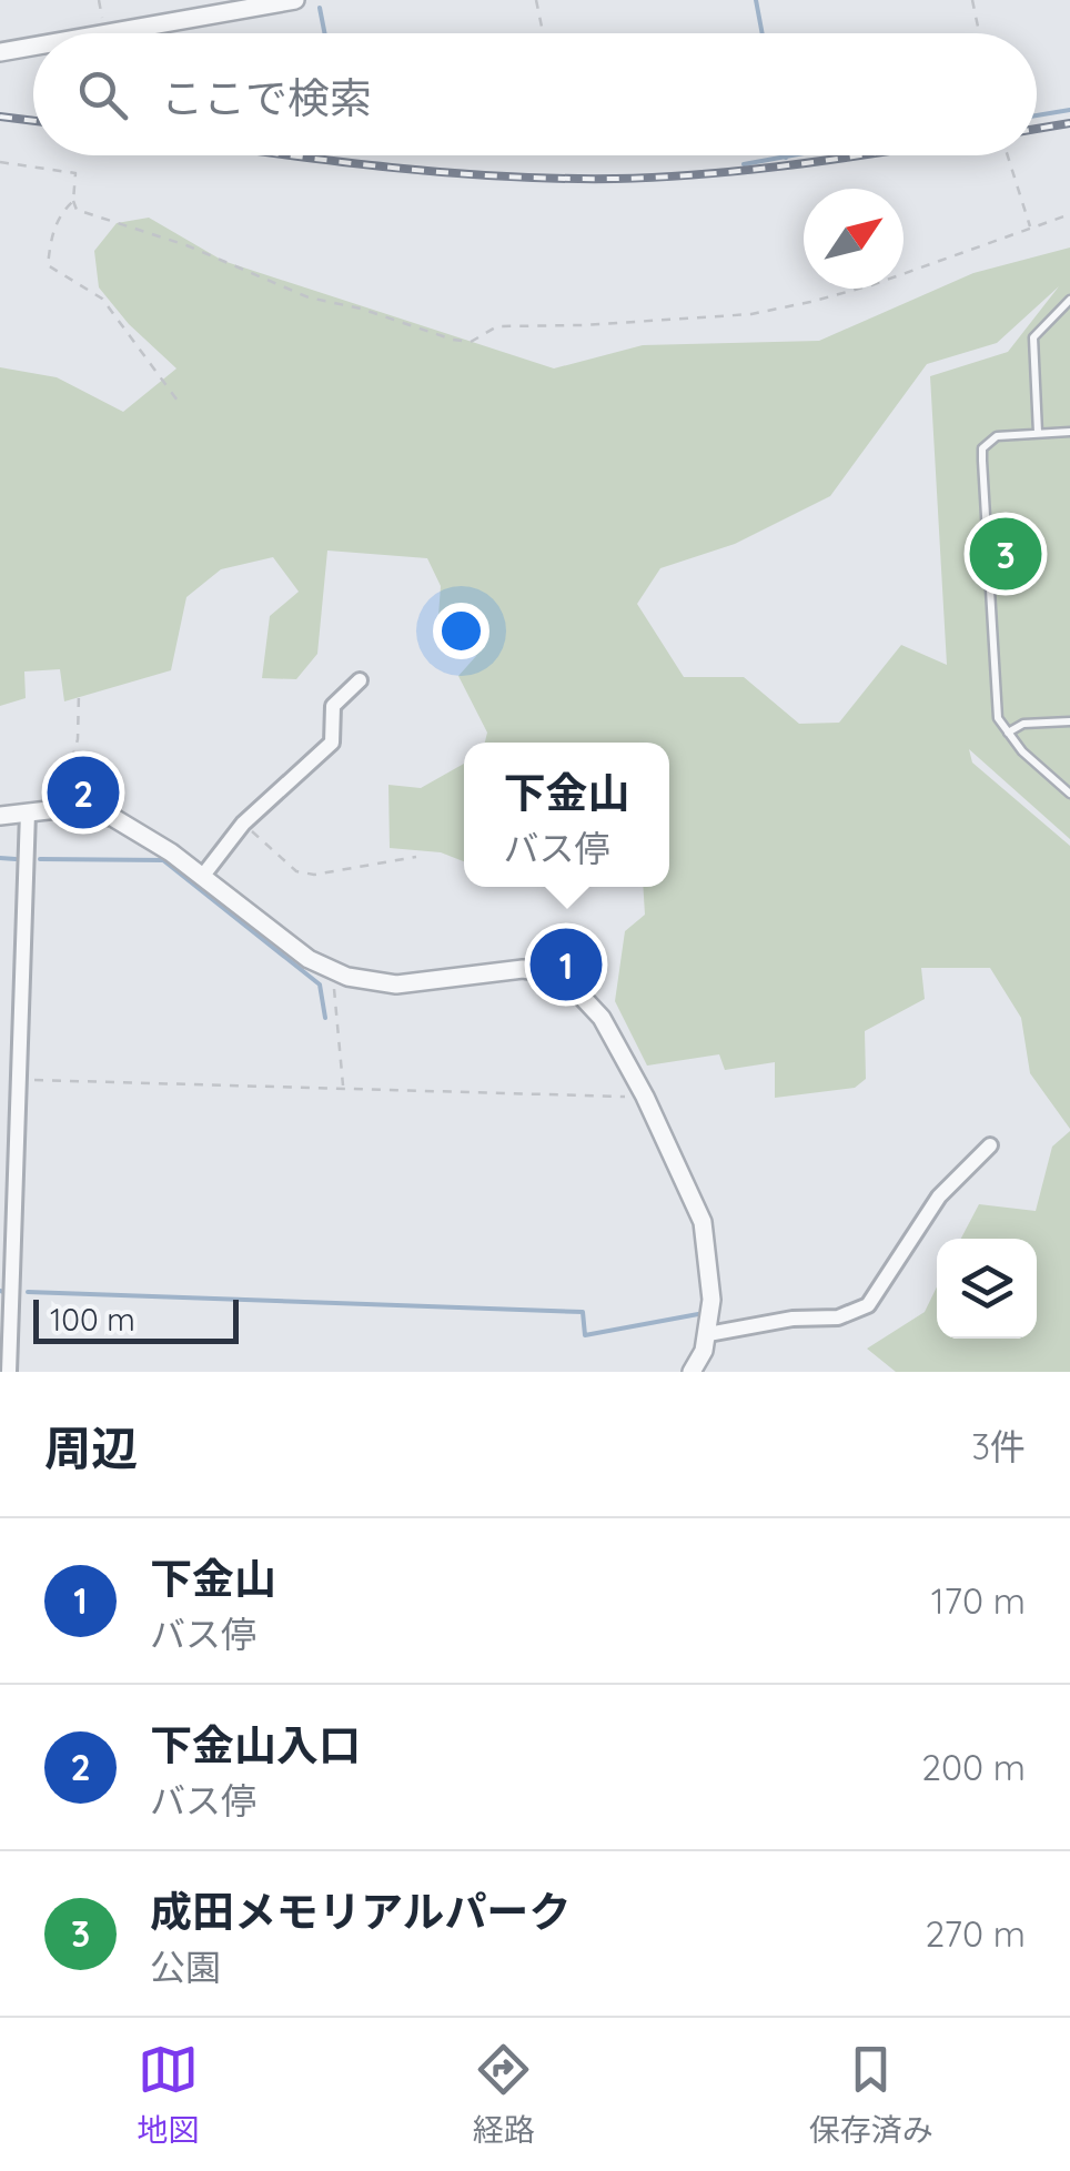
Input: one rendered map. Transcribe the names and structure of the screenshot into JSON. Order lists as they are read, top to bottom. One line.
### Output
{"scale_bar":"100 m","north":"top right","page":{"search":"ここで検索","pins":["3","2","1"],"popup":["下金山","バス停"],"scale":"100 m","heading":["周辺","3件"],"list":[{"mark":"1","name":"下金山","note":"バス停","value":"170 m"},{"mark":"2","name":"下金山入口","note":"バス停","value":"200 m"},{"mark":"3","name":"成田メモリアルパーク","note":"公園","value":"270 m"}],"nav":["地図","経路","保存済み"]}}
